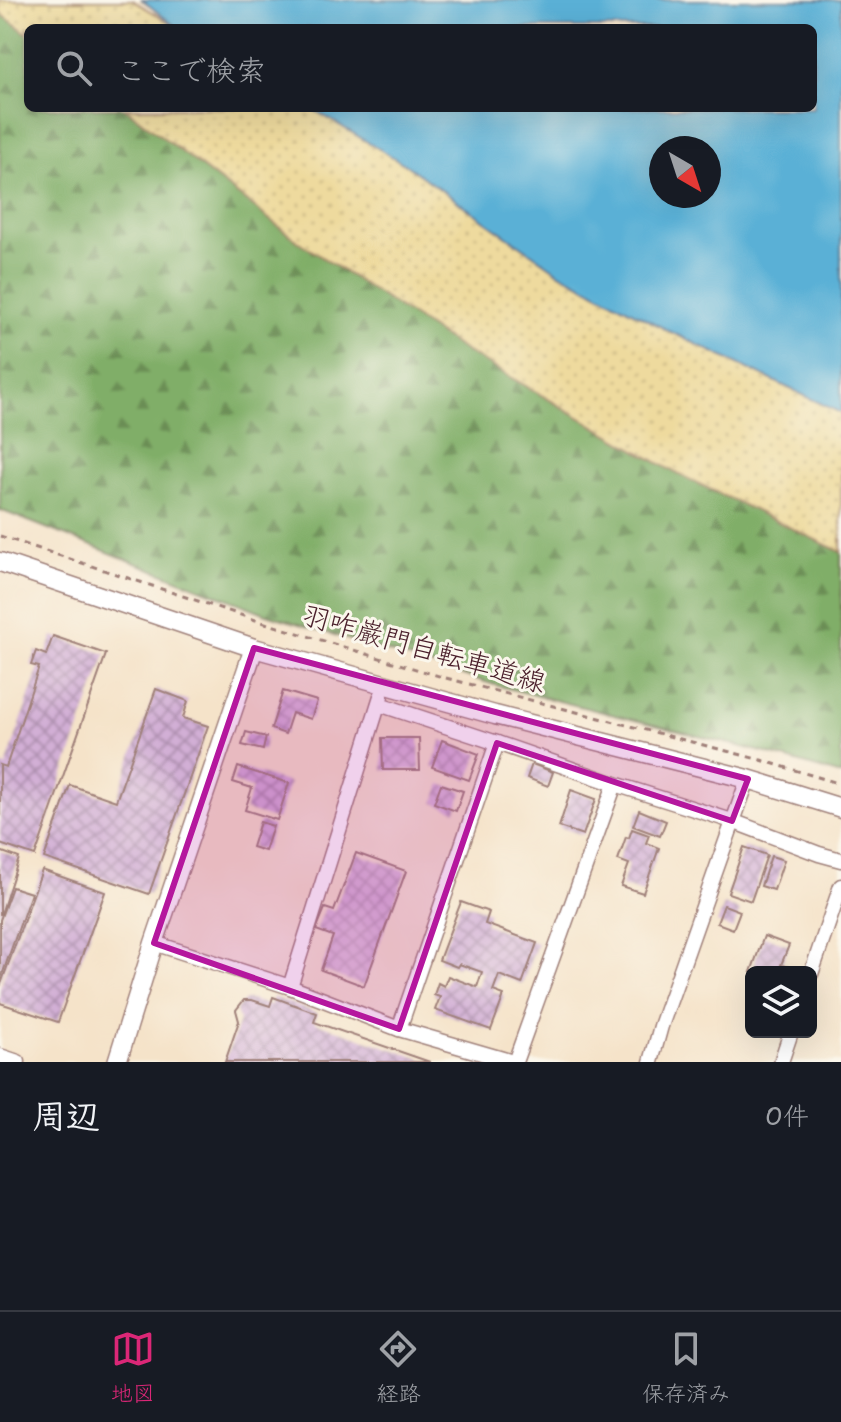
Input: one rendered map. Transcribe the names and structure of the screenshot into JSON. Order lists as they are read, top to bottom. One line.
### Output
{"streets":{"path":["羽咋巌門自転車道線"]},"north":"bottom right","page":{"search":"ここで検索","heading":["周辺","0件"],"nav":["地図","経路","保存済み"]}}
